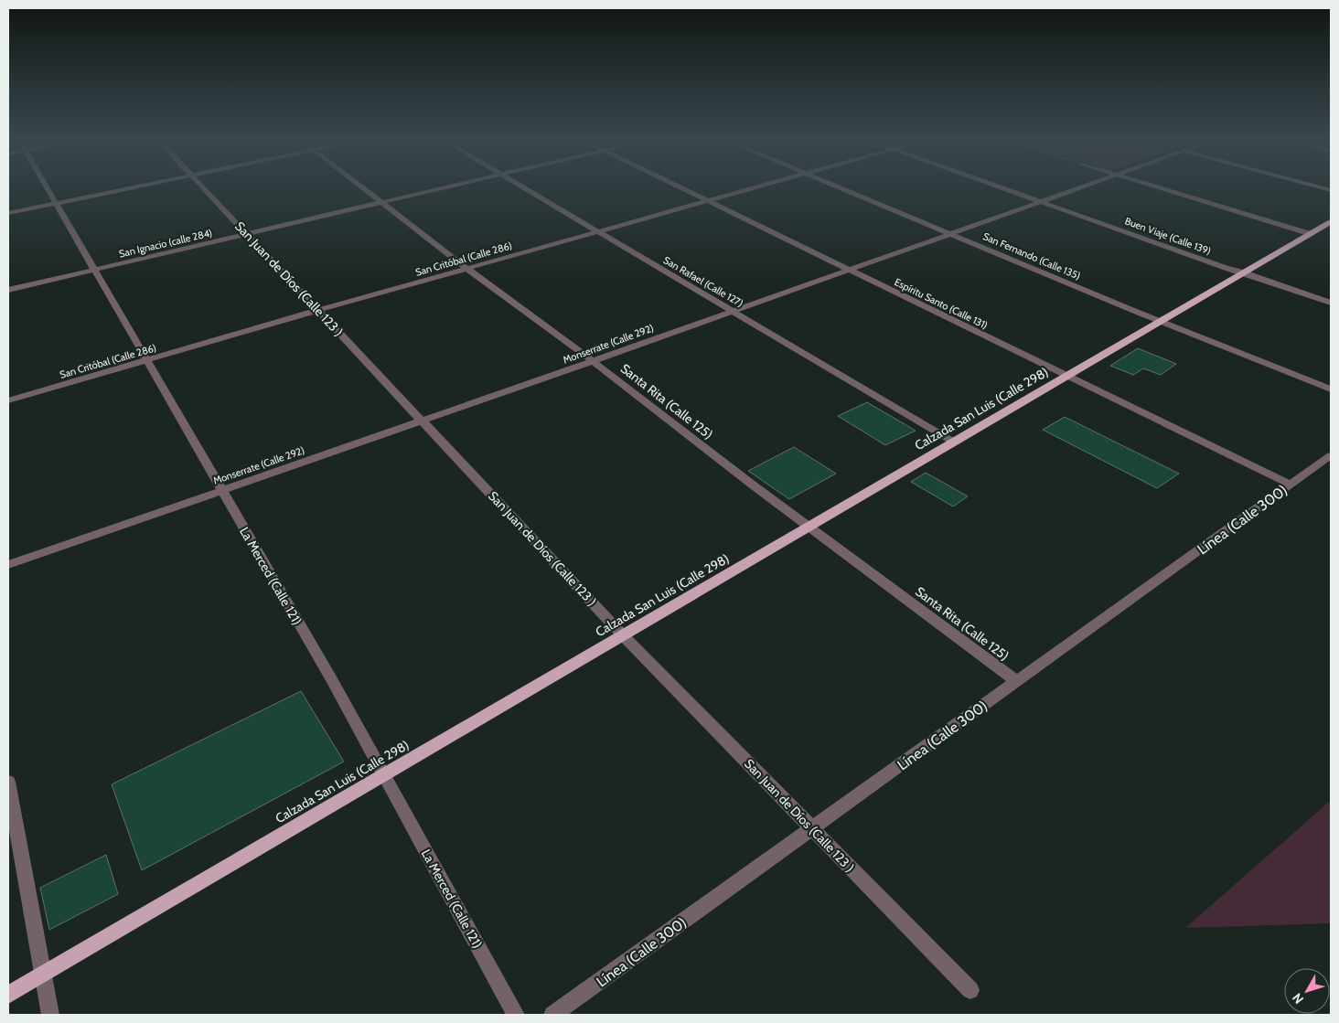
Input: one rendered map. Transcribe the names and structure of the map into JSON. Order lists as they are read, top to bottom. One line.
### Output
{"streets":{"main road":["Calzada San Luis (Calle 298)"],"street":["Buen Viaje (Calle 139)","San Ignacio (calle 284)","San Fernando (Calle 135)","San Critóbal (Calle 286)","San Juan de Díos (Calle 123 )","San Rafael (Calle 127)","Espíritu Santo (Calle 131)","Monserrate (Calle 292)","Santa Rita (Calle 125)","Línea (Calle 300)","La Merced (Calle 121)"]},"crossings":[["Buen Viaje (Calle 139)","Monserrate (Calle 292)"],["Buen Viaje (Calle 139)","Calzada San Luis (Calle 298)"],["San Ignacio (calle 284)","San Juan de Díos (Calle 123 )"],["San Ignacio (calle 284)","Santa Rita (Calle 125)"],["San Ignacio (calle 284)","La Merced (Calle 121)"],["San Fernando (Calle 135)","Monserrate (Calle 292)"],["San Fernando (Calle 135)","Calzada San Luis (Calle 298)"],["San Critóbal (Calle 286)","San Juan de Díos (Calle 123 )"],["San Critóbal (Calle 286)","San Rafael (Calle 127)"],["San Critóbal (Calle 286)","Espíritu Santo (Calle 131)"],["San Critóbal (Calle 286)","Santa Rita (Calle 125)"],["San Critóbal (Calle 286)","La Merced (Calle 121)"],["San Juan de Díos (Calle 123 )","Monserrate (Calle 292)"],["San Juan de Díos (Calle 123 )","Calzada San Luis (Calle 298)"],["San Juan de Díos (Calle 123 )","Línea (Calle 300)"],["San Rafael (Calle 127)","Monserrate (Calle 292)"],["San Rafael (Calle 127)","Calzada San Luis (Calle 298)"],["Espíritu Santo (Calle 131)","Monserrate (Calle 292)"],["Espíritu Santo (Calle 131)","Calzada San Luis (Calle 298)"],["Espíritu Santo (Calle 131)","Línea (Calle 300)"],["Monserrate (Calle 292)","Santa Rita (Calle 125)"],["Monserrate (Calle 292)","La Merced (Calle 121)"],["Santa Rita (Calle 125)","Calzada San Luis (Calle 298)"],["Santa Rita (Calle 125)","Línea (Calle 300)"],["Calzada San Luis (Calle 298)","La Merced (Calle 121)"]],"north":"bottom left"}
